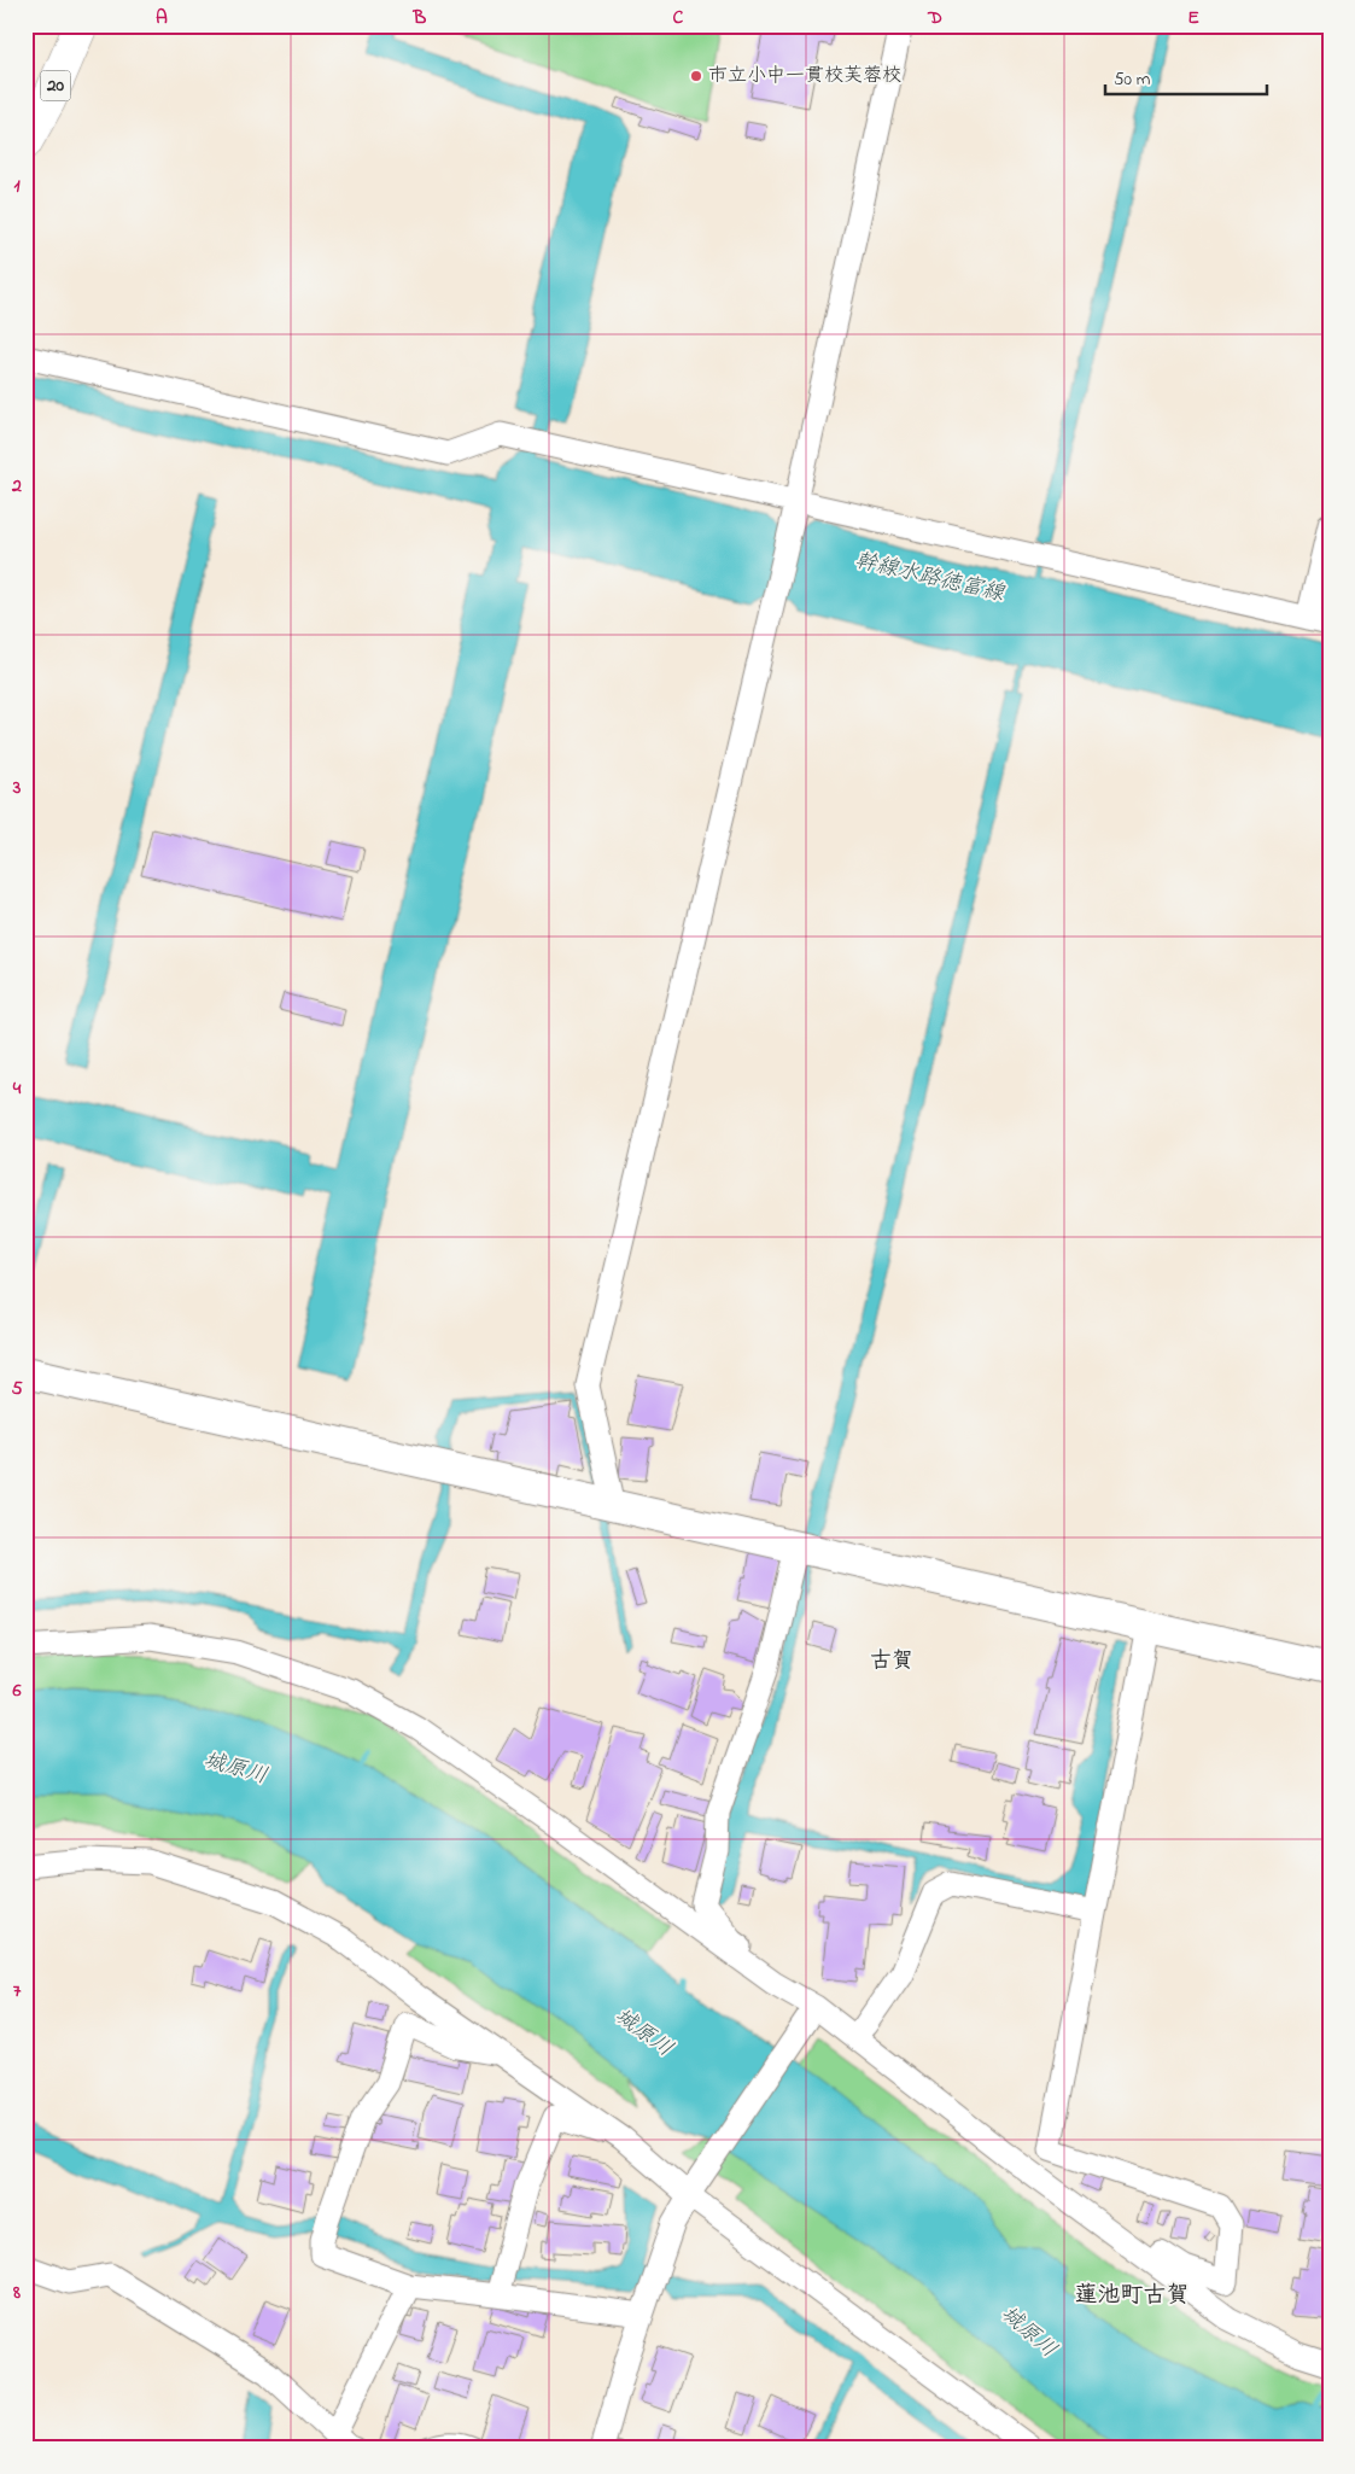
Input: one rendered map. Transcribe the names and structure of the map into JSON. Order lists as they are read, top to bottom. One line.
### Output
{"streets":{"main road":["20"]},"districts":["古賀","蓮池町古賀"],"water":["幹線水路徳富線","城原川"],"places":["市立小中一貫校芙蓉校"],"scale_bar":"50 m","grid":{"columns":["A","B","C","D","E"],"rows":["1","2","3","4","5","6","7","8"]}}
